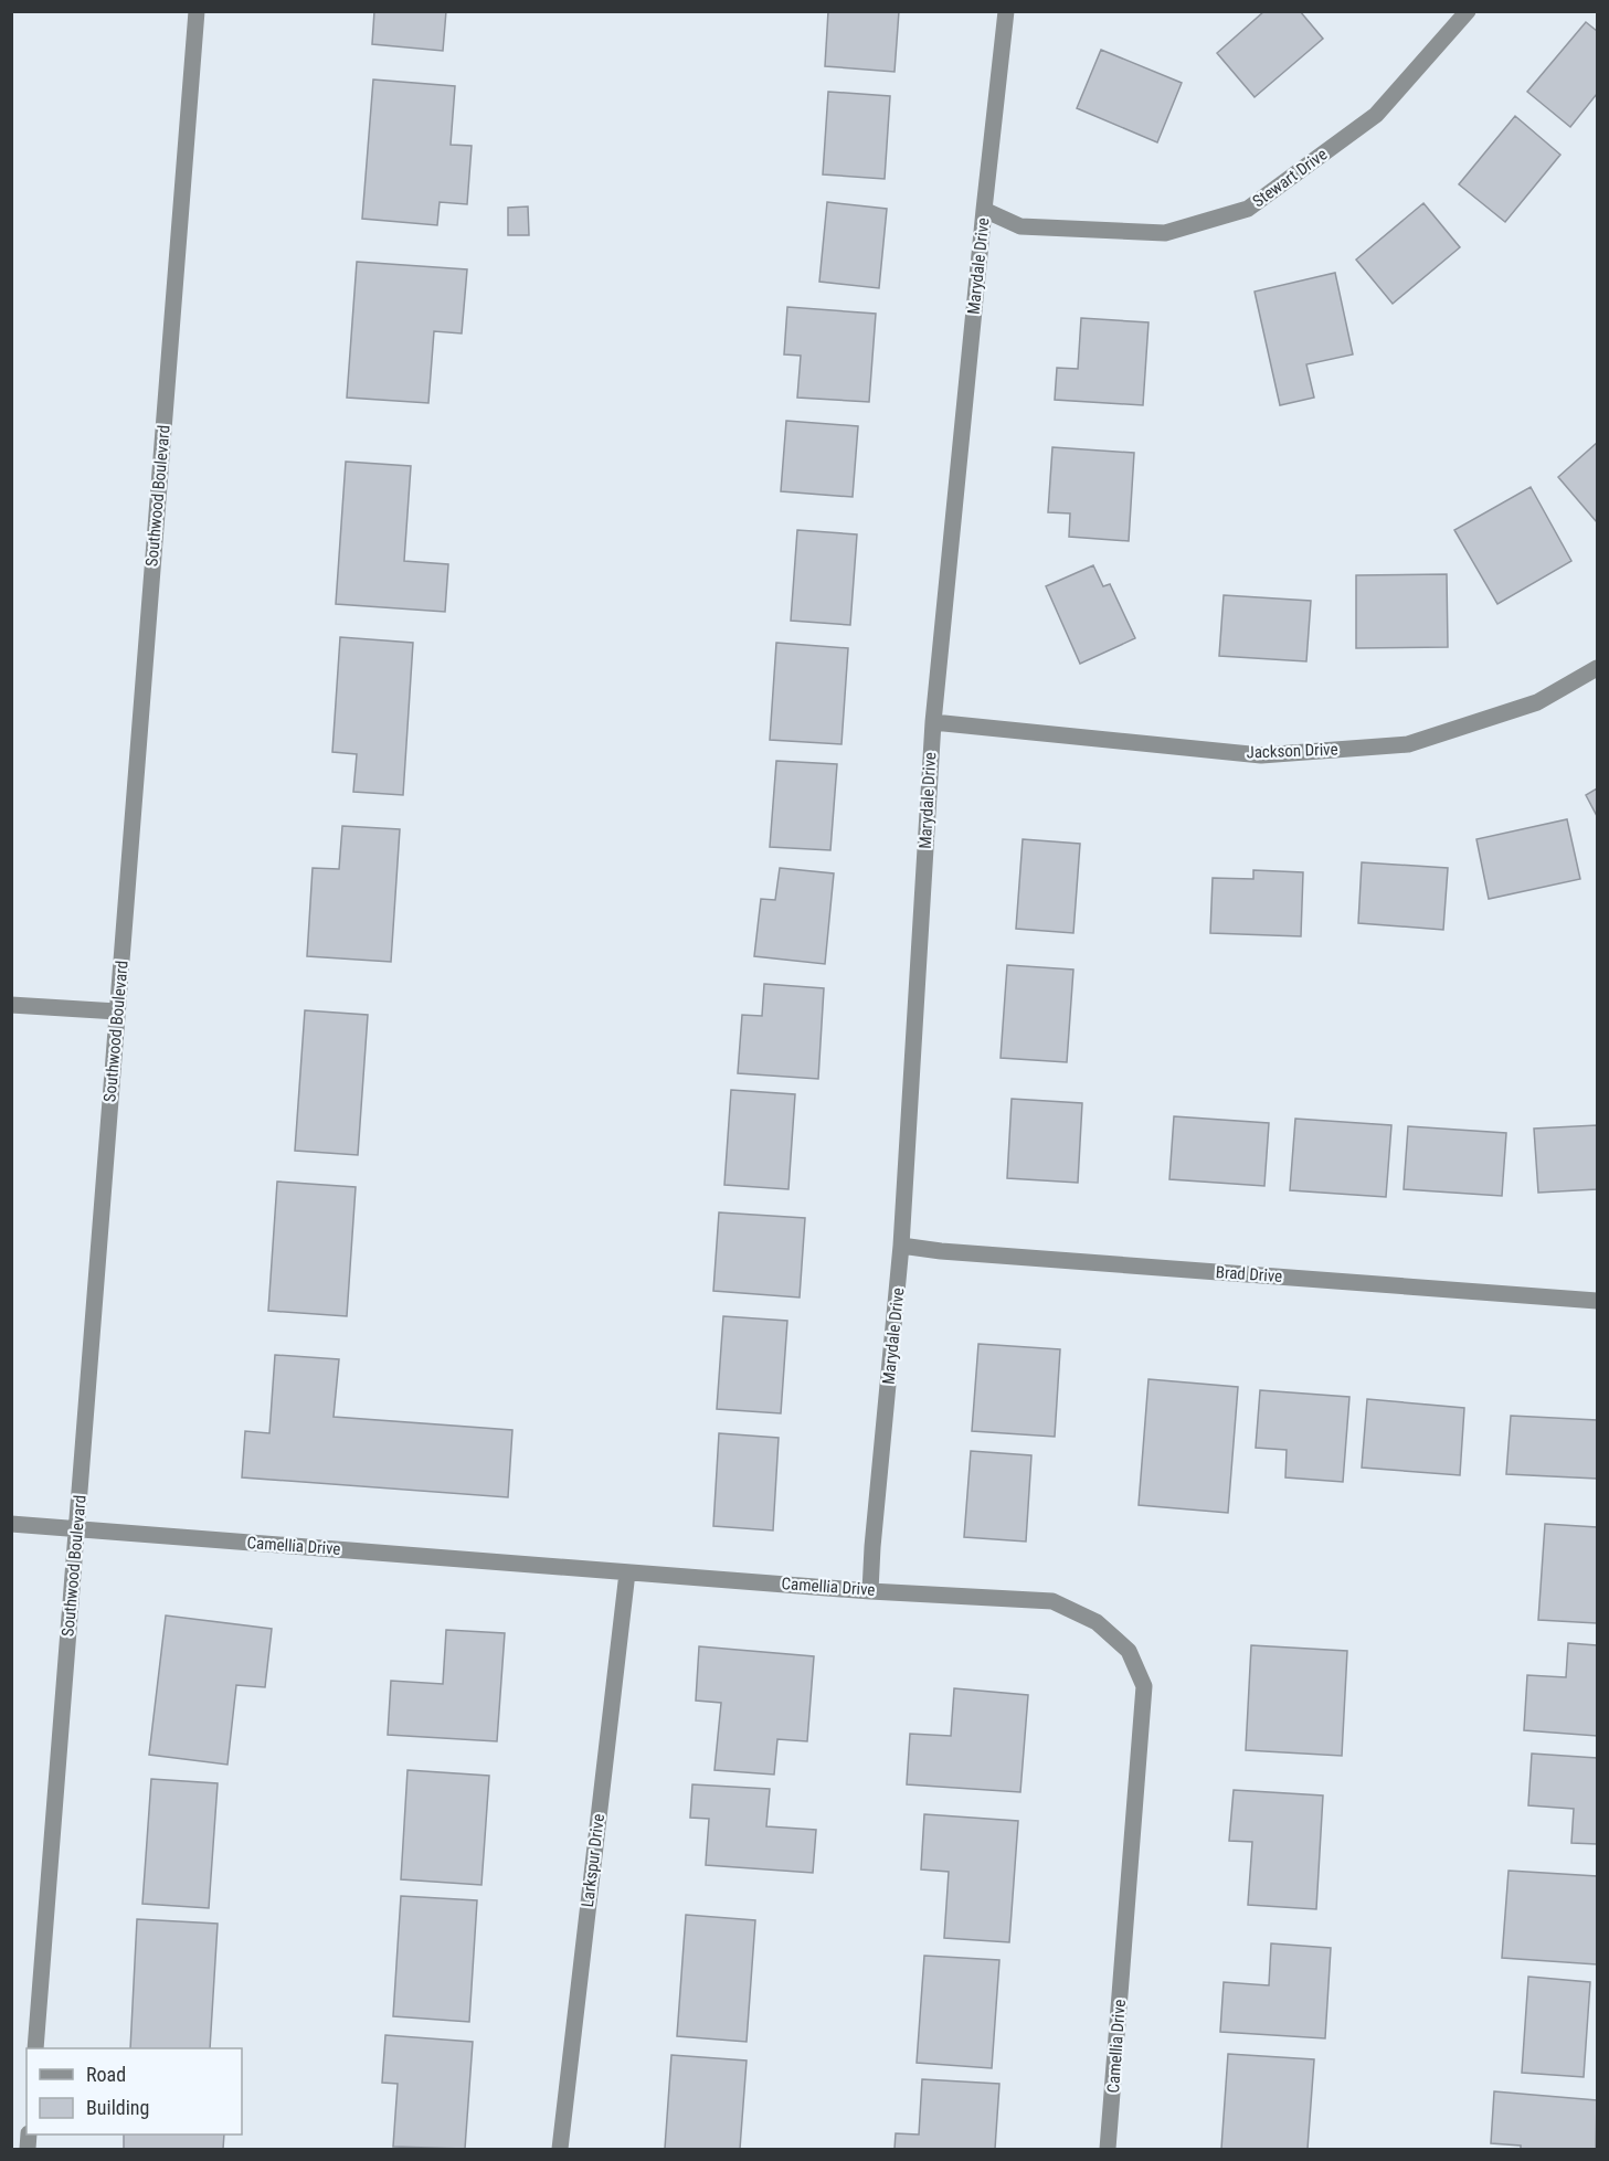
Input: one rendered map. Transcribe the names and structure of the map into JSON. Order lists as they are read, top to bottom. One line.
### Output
{"streets":{"street":["Stewart Drive","Marydale Drive","Southwood Boulevard","Jackson Drive","Brad Drive","Camellia Drive","Larkspur Drive"]},"crossings":[["Stewart Drive","Marydale Drive"],["Marydale Drive","Jackson Drive"],["Marydale Drive","Brad Drive"],["Marydale Drive","Camellia Drive"],["Southwood Boulevard","Camellia Drive"],["Camellia Drive","Larkspur Drive"]],"legend":["Road","Building"]}
